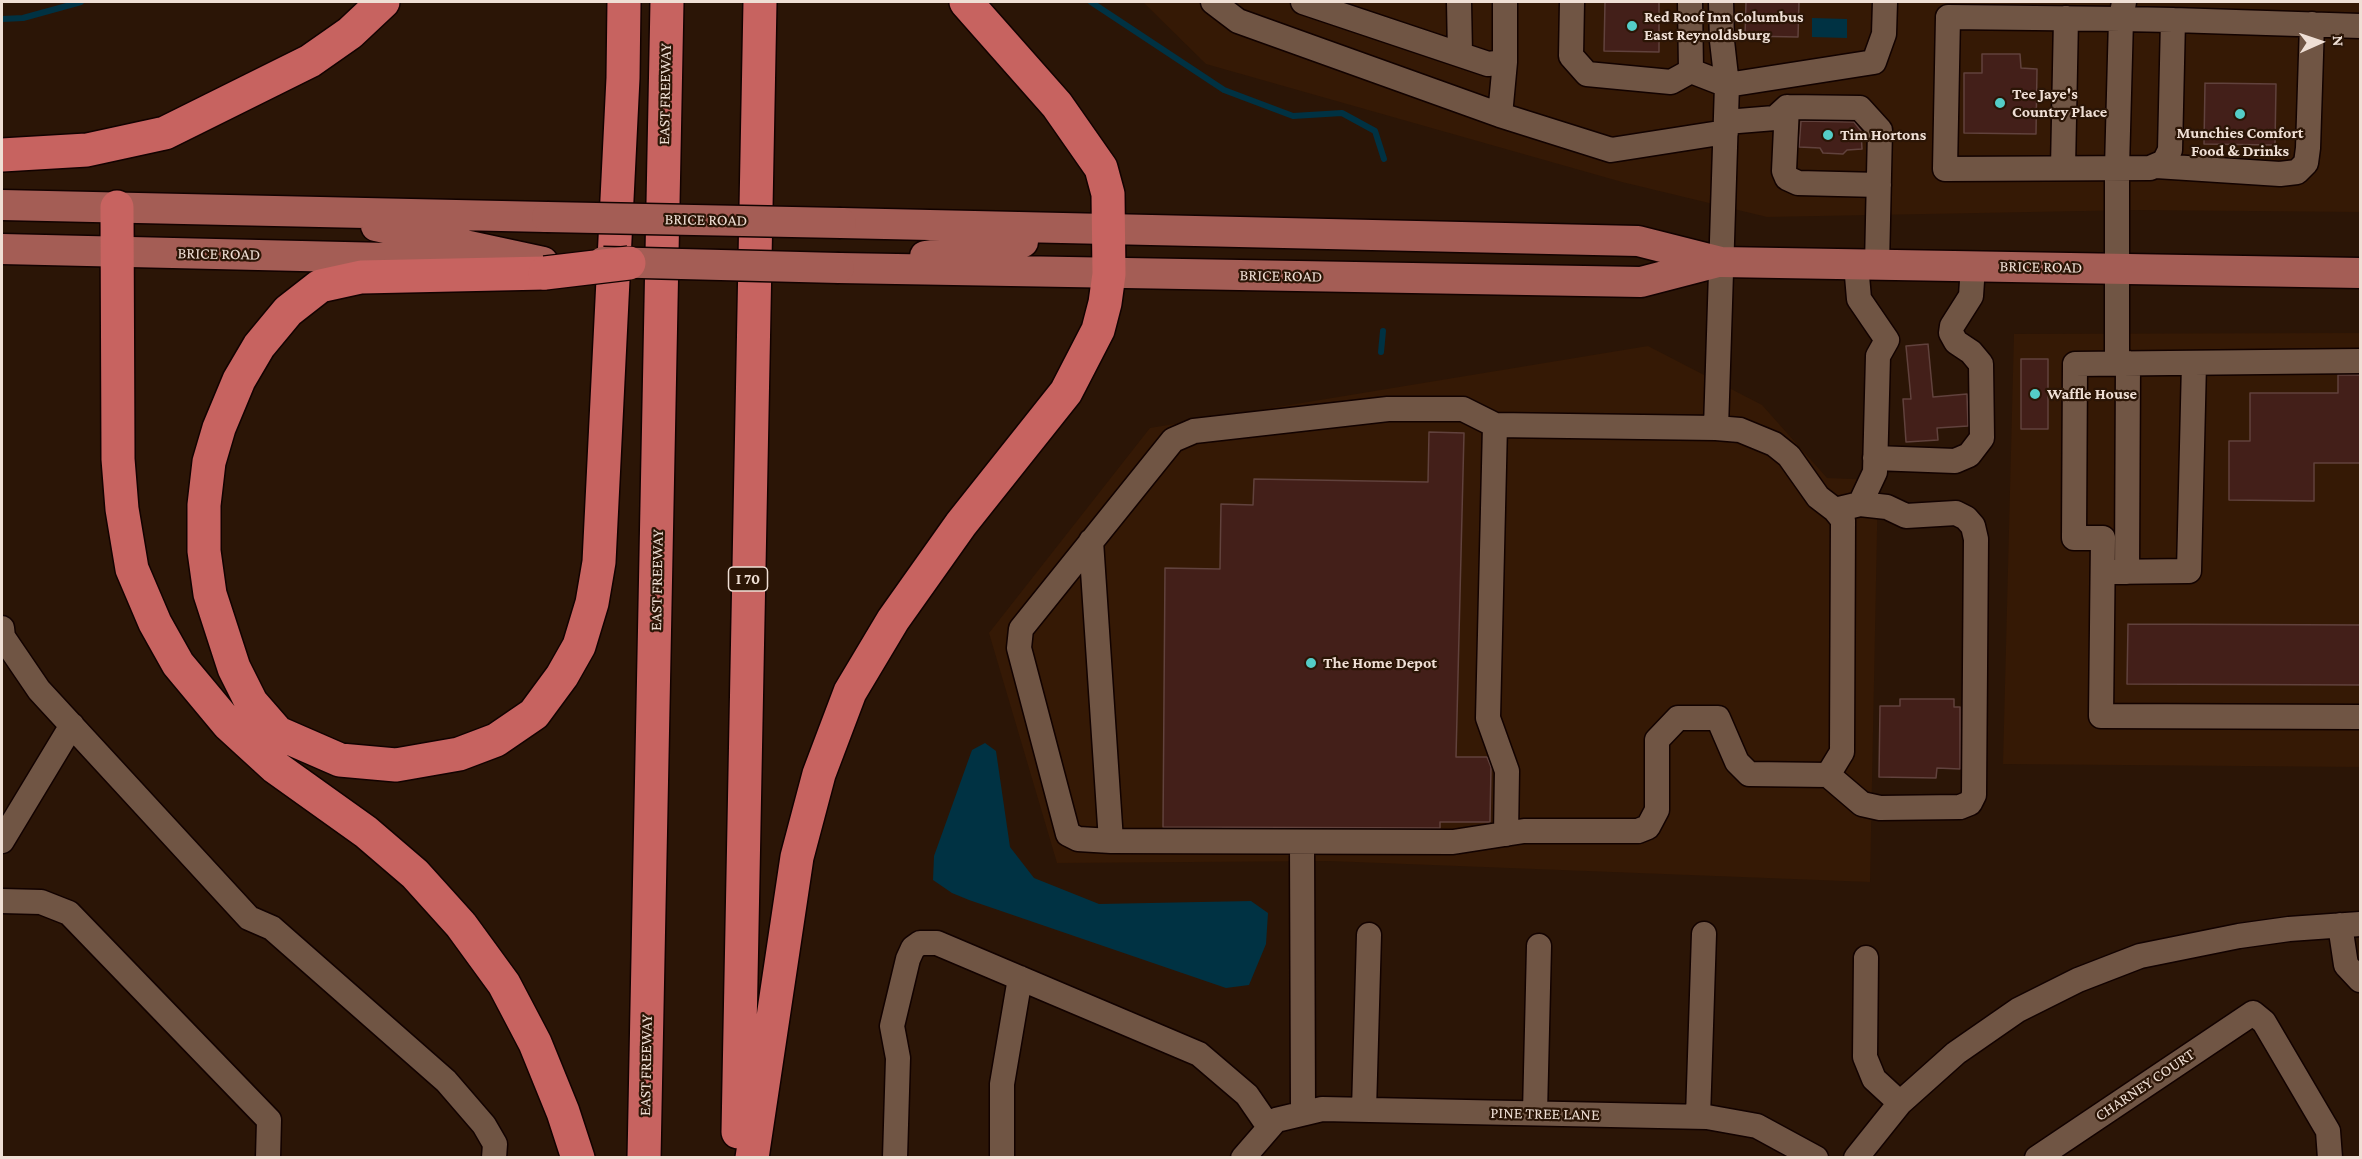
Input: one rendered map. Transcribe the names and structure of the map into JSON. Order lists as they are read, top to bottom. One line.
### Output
{"streets":{"highway":["EAST FREEWAY","I 70"],"main road":["BRICE ROAD"],"street":["CHARNEY COURT","PINE TREE LANE"]},"places":["Red Roof Inn Columbus East Reynoldsburg","Tee Jaye's Country Place","Munchies Comfort Food & Drinks","Tim Hortons","Waffle House","The Home Depot"],"north":"right"}
